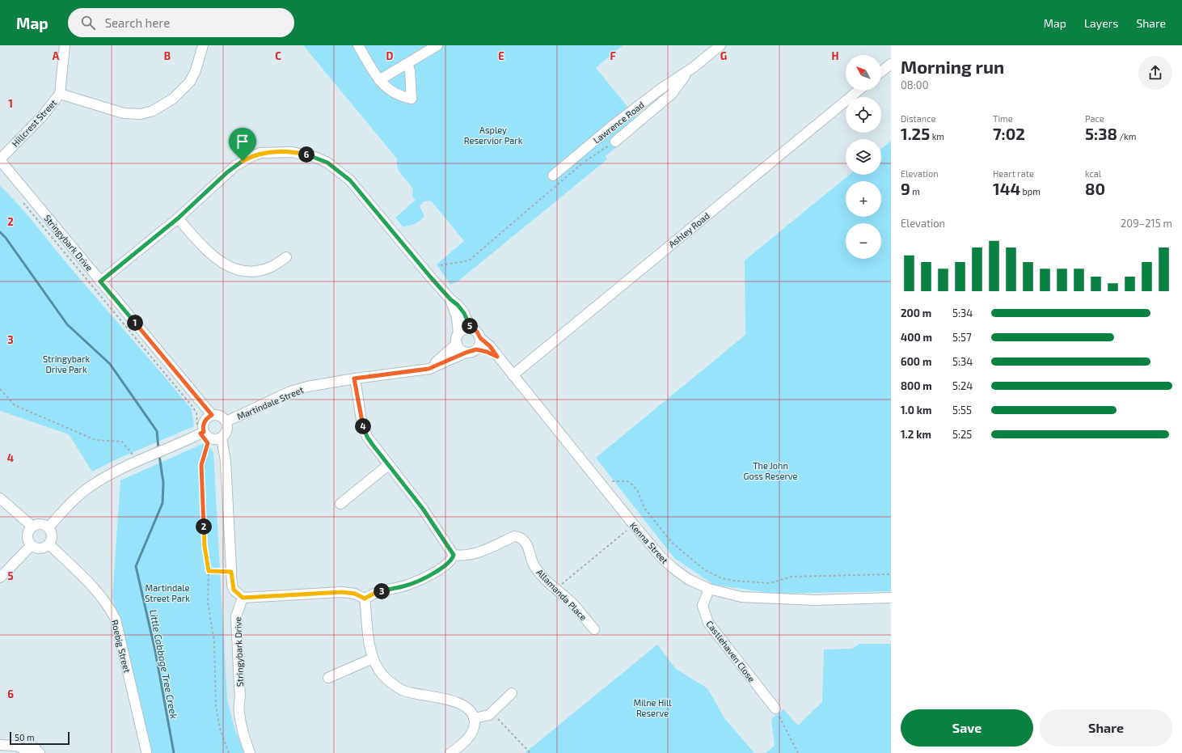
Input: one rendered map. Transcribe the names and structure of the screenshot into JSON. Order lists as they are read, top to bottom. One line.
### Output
{"streets":{"street":["Lawrence Road","Hillcrest Street","Ashley Road","Stringybark Drive","Martindale Street","Kenna Street","Allamanda Place","Roebig Street","Castlehaven Close"]},"crossings":[["Hillcrest Street","Stringybark Drive"],["Ashley Road","Kenna Street"],["Stringybark Drive","Martindale Street"],["Stringybark Drive","Kenna Street"],["Martindale Street","Kenna Street"],["Kenna Street","Castlehaven Close"]],"water":["Little Cabbage Tree Creek"],"parks":["Aspley Reservior Park","Stringybark Drive Park","The John Goss Reserve","Martindale Street Park","Milne Hill Reserve"],"scale_bar":"50 m","north":"top left","page":{"header":"Map","search":"Search here","nav":["Map","Layers","Share"],"heading":["Morning run","08:00"],"map_buttons":["+","−"],"stats":[["Distance","1.25 km"],["Time","7:02"],["Pace","5:38 /km"],["Elevation","9 m"],["Heart rate","144 bpm"],["kcal","80"]],"pins":["6","1","5","4","2","3"],"chart":["Elevation","209–215 m"],"list":[{"name":"200 m","note":"5:34"},{"name":"400 m","note":"5:57"},{"name":"600 m","note":"5:34"},{"name":"800 m","note":"5:24"},{"name":"1.0 km","note":"5:55"},{"name":"1.2 km","note":"5:25"}],"buttons":["Save","Share"],"scale":"50 m"},"grid":{"columns":["A","B","C","D","E","F","G","H"],"rows":["1","2","3","4","5","6"]}}
